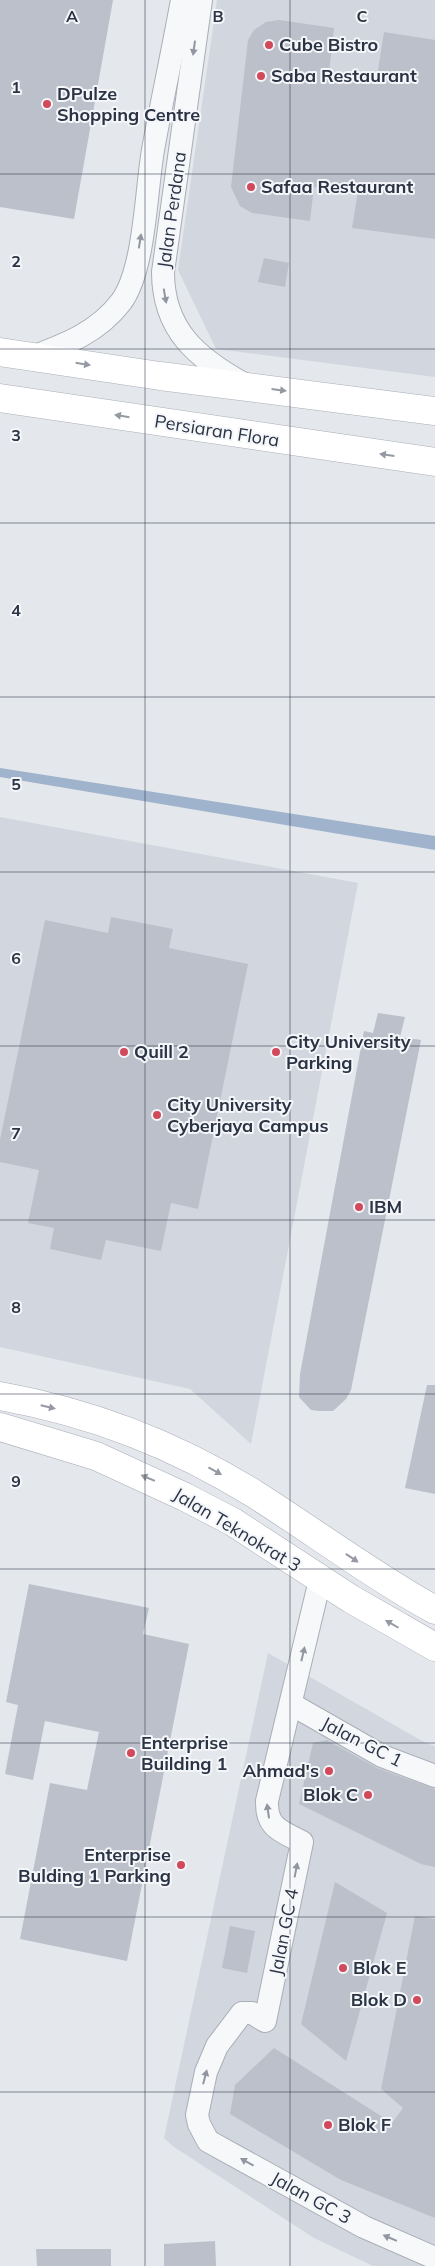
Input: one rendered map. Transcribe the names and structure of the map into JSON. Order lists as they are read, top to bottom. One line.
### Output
{"streets":{"main road":["Persiaran Flora","Jalan Teknokrat 3"],"street":["Jalan Perdana","Jalan GC 1","Jalan GC 4","Jalan GC 3"]},"crossings":[["Jalan GC 1","Jalan GC 4"],["Jalan GC 4","Jalan GC 3"]],"one_way":["Jalan GC 4","Jalan GC 3"],"places":["Cube Bistro","Saba Restaurant","DPulze Shopping Centre","Safaa Restaurant","Quill 2","City University Parking","City University Cyberjaya Campus","IBM","Enterprise Building 1","Ahmad's","Blok C","Enterprise Bulding 1 Parking","Blok E","Blok D","Blok F"],"grid":{"columns":["A","B","C"],"rows":["1","2","3","4","5","6","7","8","9"]}}
